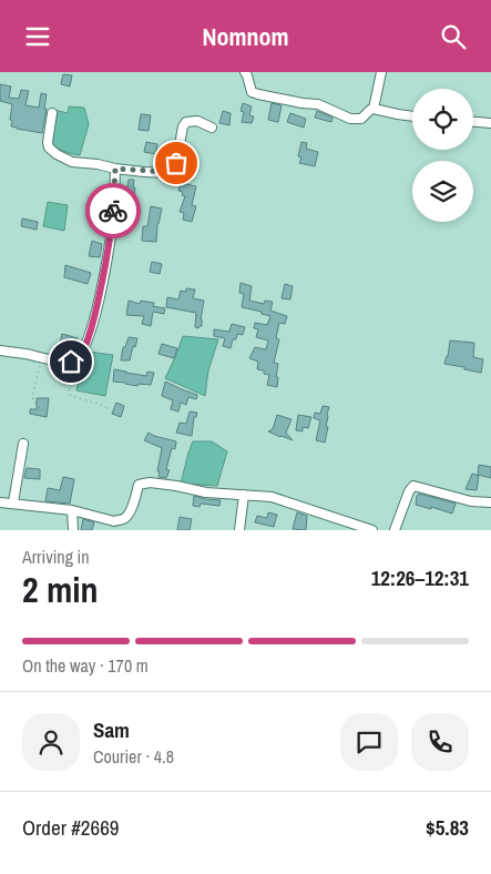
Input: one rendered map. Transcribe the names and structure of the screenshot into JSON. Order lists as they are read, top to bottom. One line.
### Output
{"page":{"header":"Nomnom","heading":["2 min","Arriving in","12:26–12:31"],"panel":["Sam","Courier · 4.8","Order #2669","$5.83"],"bar":"On the way · 170 m"}}
